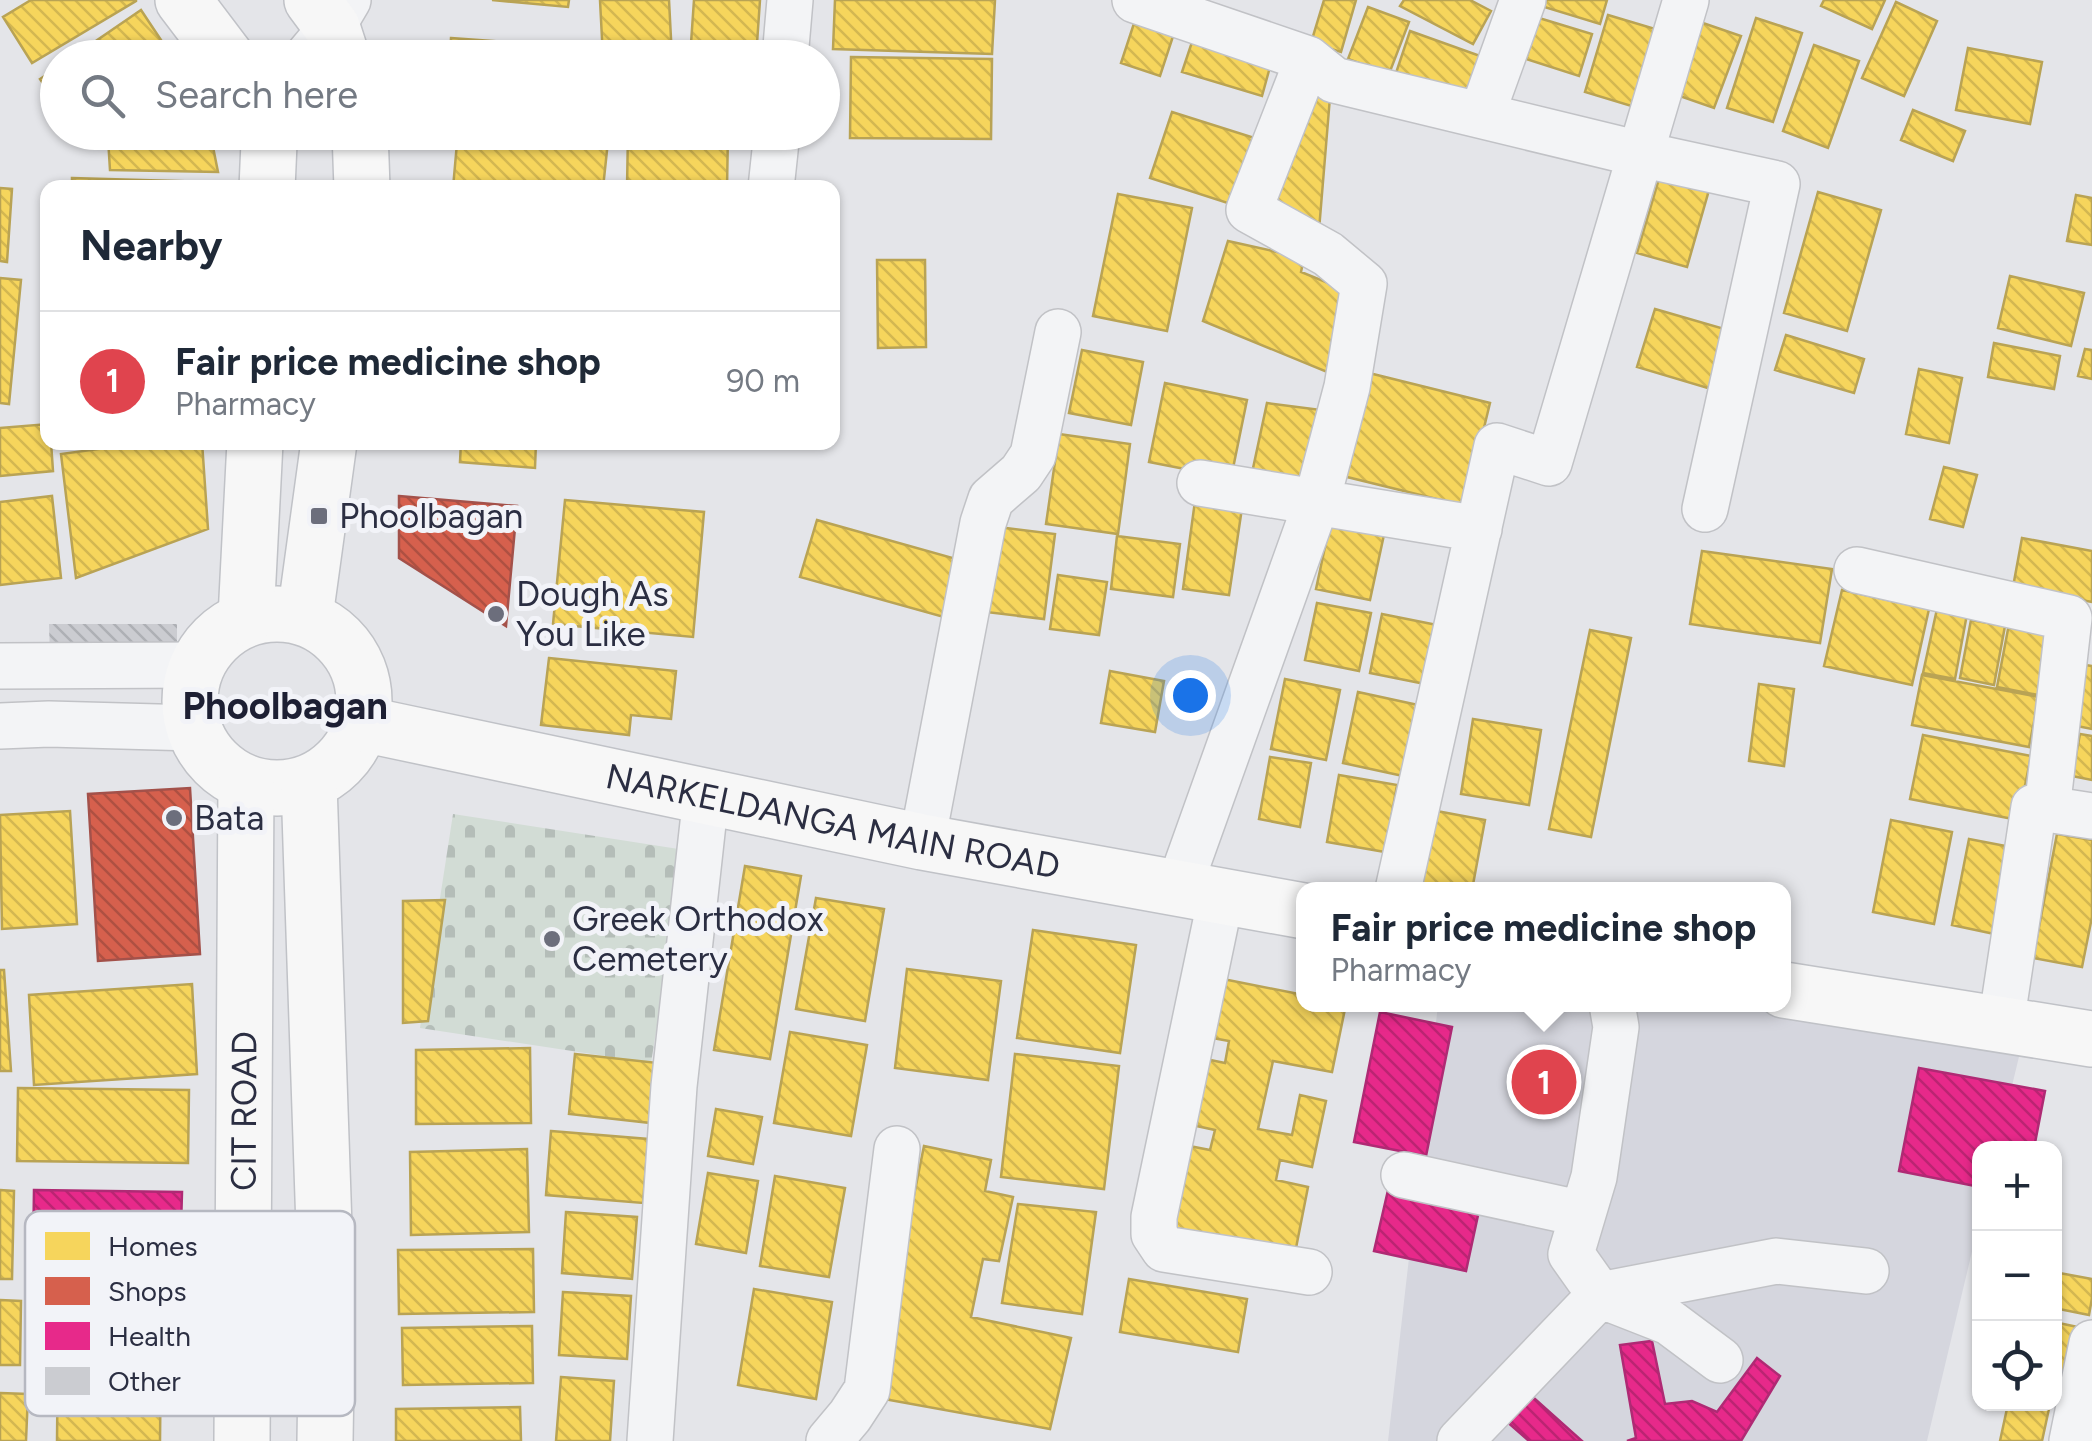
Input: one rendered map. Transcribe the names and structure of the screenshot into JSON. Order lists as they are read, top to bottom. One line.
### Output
{"streets":{"main road":["NARKELDANGA MAIN ROAD","CIT ROAD"]},"crossings":[["NARKELDANGA MAIN ROAD","CIT ROAD"]],"districts":["Phoolbagan"],"places":{"transit":["Phoolbagan"],"other":["Dough As You Like","Bata","Greek Orthodox Cemetery"]},"legend":["Homes","Shops","Health","Other"],"page":{"search":"Search here","heading":"Nearby","list":[{"mark":"1","name":"Fair price medicine shop","note":"Pharmacy","value":"90 m"}],"popup":["Fair price medicine shop","Pharmacy"],"pins":"1","map_buttons":["+","−"]}}
